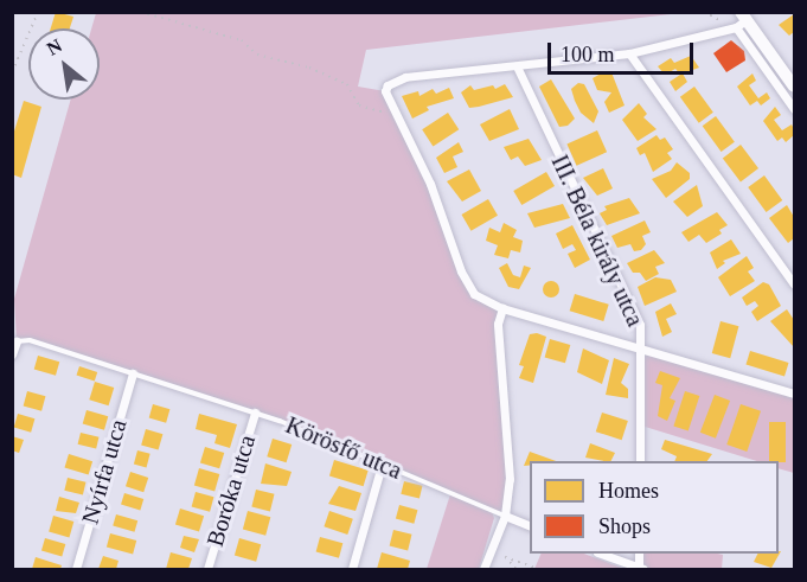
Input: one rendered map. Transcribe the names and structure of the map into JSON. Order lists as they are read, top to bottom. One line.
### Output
{"streets":{"street":["III. Béla király utca","Nyírfa utca","Boróka utca"],"lane":["Körösfő utca"]},"crossings":[["Körösfő utca","Nyírfa utca"],["Körösfő utca","Boróka utca"]],"legend":["Homes","Shops"],"scale_bar":"100 m","north":"top left"}
